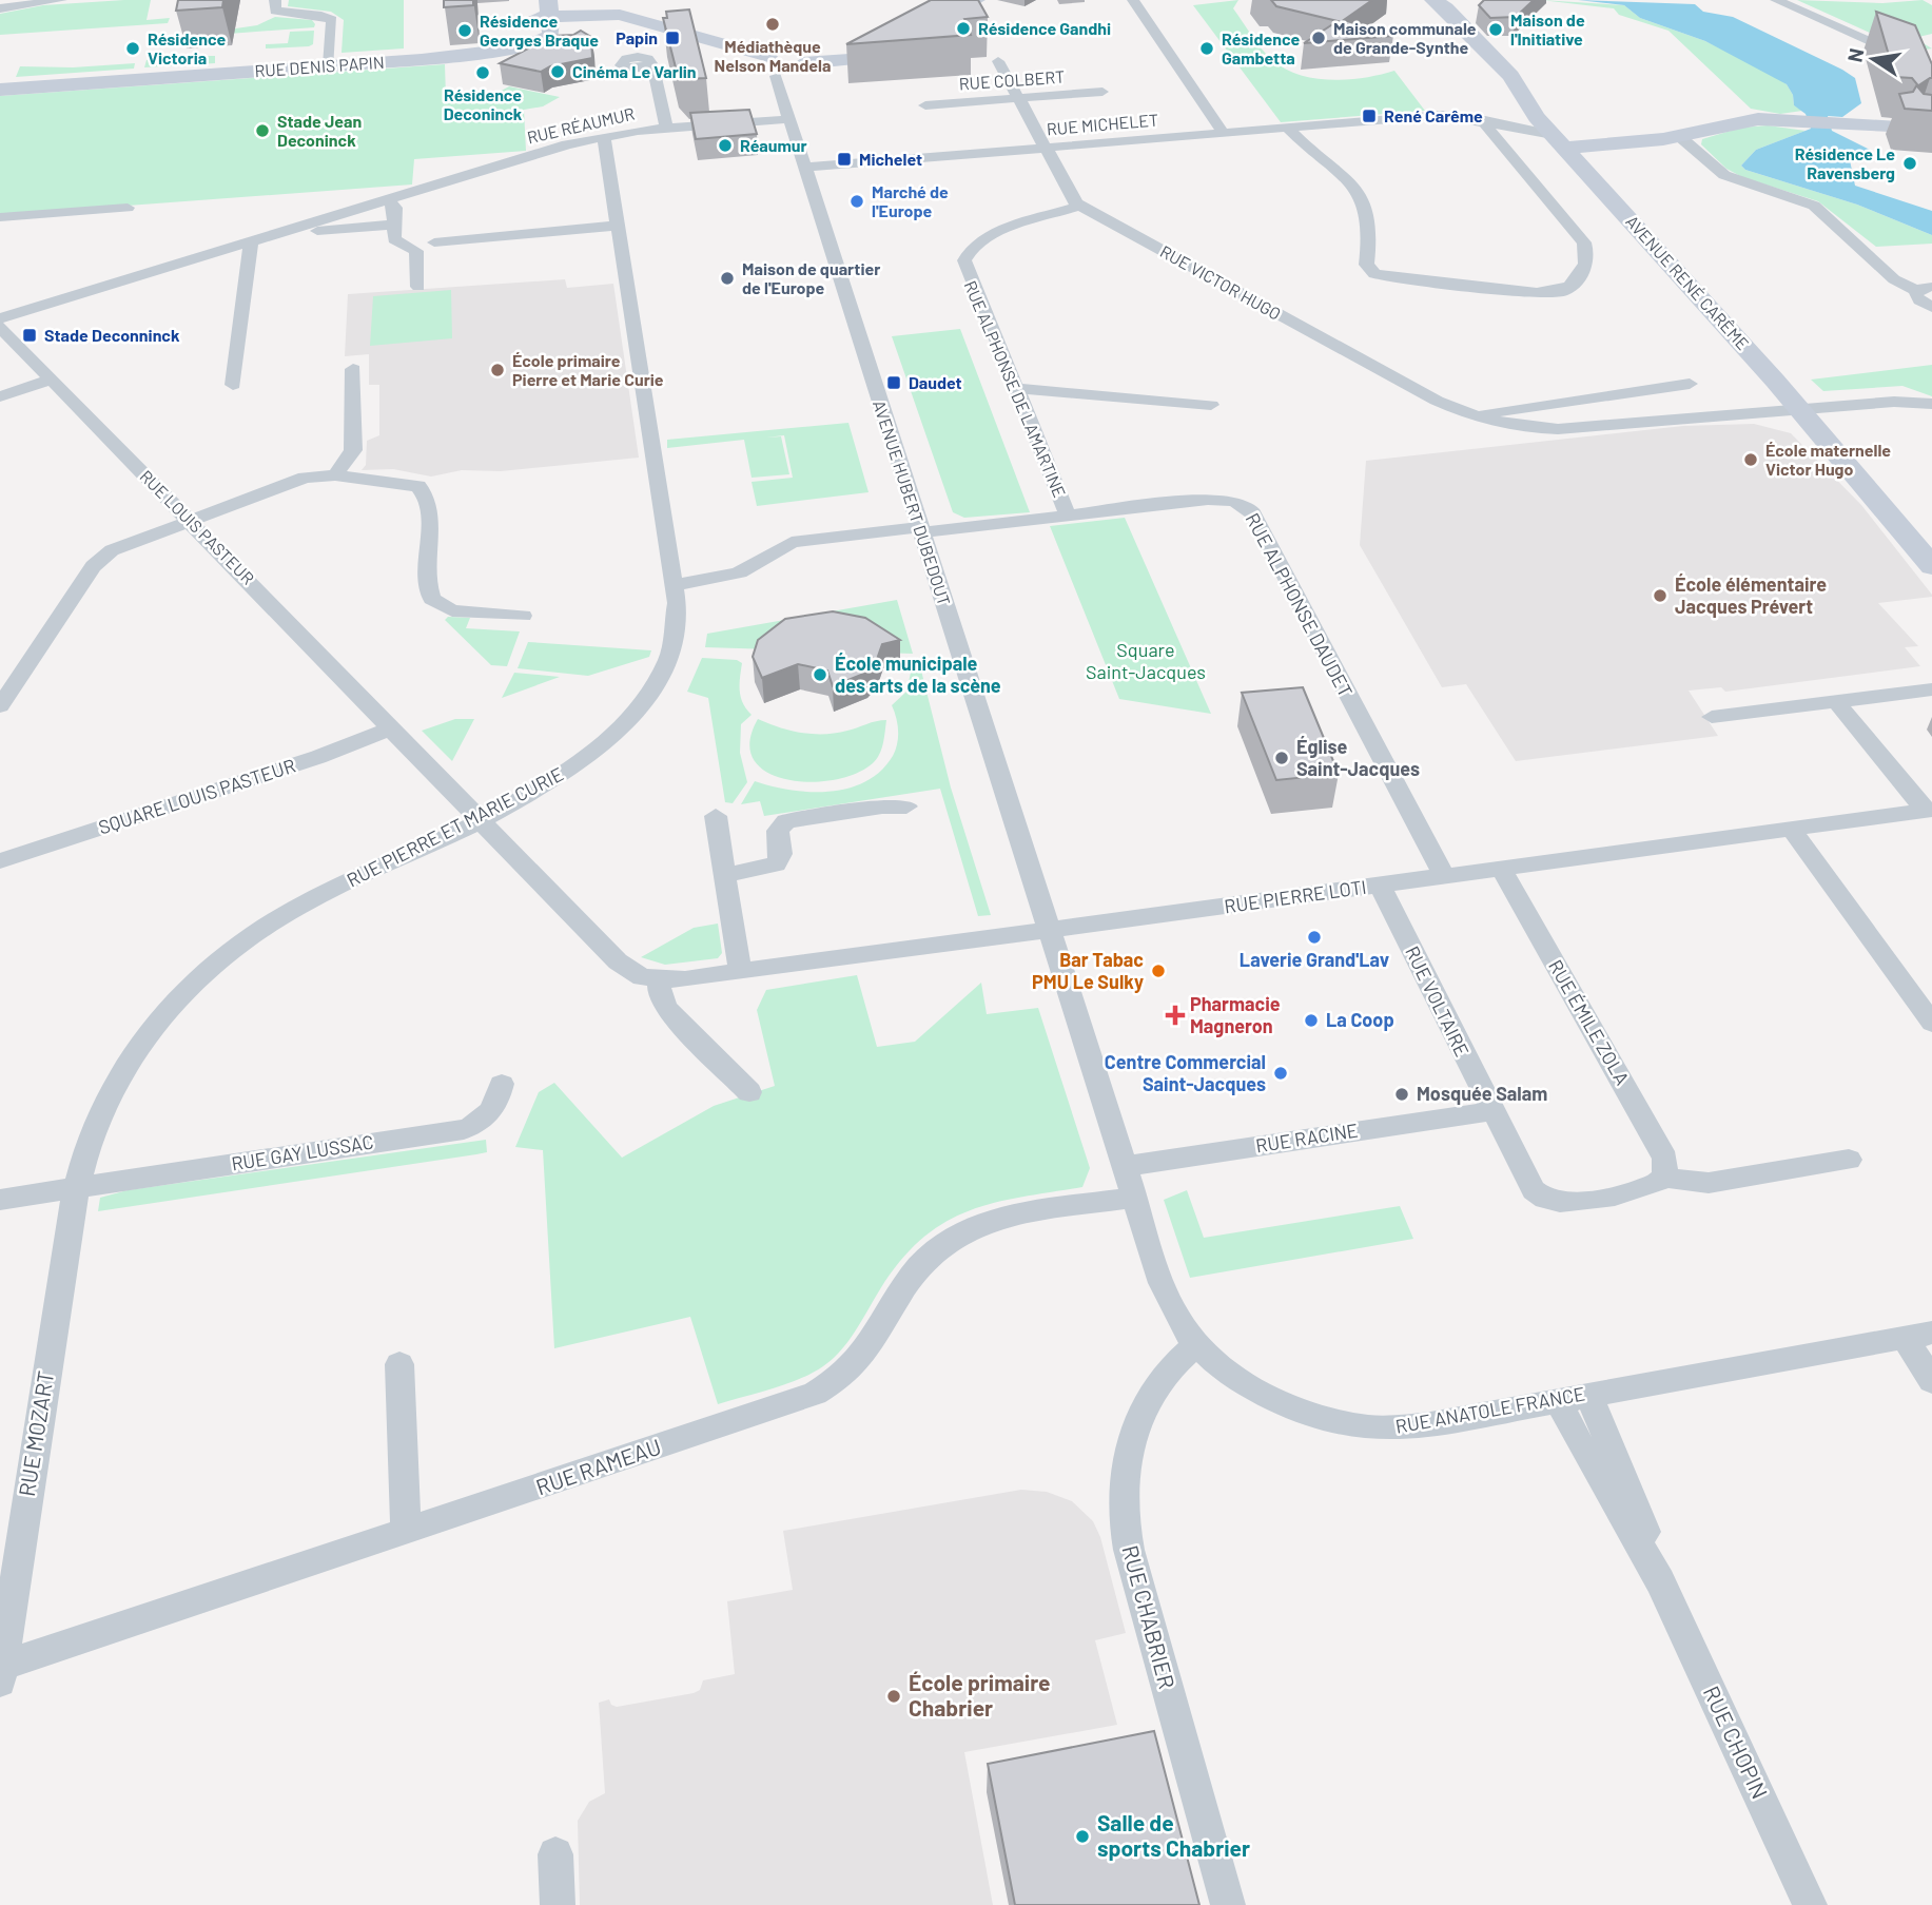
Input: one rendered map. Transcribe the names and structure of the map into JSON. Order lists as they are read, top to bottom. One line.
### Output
{"streets":{"street":["RUE DENIS PAPIN","RUE COLBERT","RUE MICHELET","RUE RÉAUMUR","RUE VICTOR HUGO","AVENUE RENÉ CARÊME","RUE ALPHONSE DE LAMARTINE","AVENUE HUBERT DUBEDOUT","RUE LOUIS PASTEUR","RUE ALPHONSE DAUDET","SQUARE LOUIS PASTEUR","RUE PIERRE ET MARIE CURIE","RUE PIERRE LOTI","RUE VOLTAIRE","RUE ÉMILE ZOLA","RUE RACINE","RUE GAY LUSSAC","RUE ANATOLE FRANCE","RUE MOZART","RUE RAMEAU","RUE CHABRIER","RUE CHOPIN"]},"crossings":[["RUE COLBERT","RUE VICTOR HUGO"],["RUE MICHELET","RUE VICTOR HUGO"],["RUE MICHELET","AVENUE RENÉ CARÊME"],["RUE MICHELET","AVENUE HUBERT DUBEDOUT"],["RUE RÉAUMUR","AVENUE HUBERT DUBEDOUT"],["RUE RÉAUMUR","RUE PIERRE ET MARIE CURIE"],["RUE VICTOR HUGO","AVENUE RENÉ CARÊME"],["RUE VICTOR HUGO","RUE ALPHONSE DE LAMARTINE"],["RUE ALPHONSE DE LAMARTINE","RUE ALPHONSE DAUDET"],["AVENUE HUBERT DUBEDOUT","RUE ALPHONSE DAUDET"],["AVENUE HUBERT DUBEDOUT","RUE PIERRE LOTI"],["AVENUE HUBERT DUBEDOUT","RUE ANATOLE FRANCE"],["RUE LOUIS PASTEUR","SQUARE LOUIS PASTEUR"],["RUE LOUIS PASTEUR","RUE PIERRE ET MARIE CURIE"],["RUE LOUIS PASTEUR","RUE PIERRE LOTI"],["RUE ALPHONSE DAUDET","RUE PIERRE ET MARIE CURIE"],["RUE ALPHONSE DAUDET","RUE PIERRE LOTI"],["RUE PIERRE ET MARIE CURIE","RUE GAY LUSSAC"],["RUE PIERRE ET MARIE CURIE","RUE MOZART"],["RUE PIERRE LOTI","RUE VOLTAIRE"],["RUE PIERRE LOTI","RUE ÉMILE ZOLA"],["RUE PIERRE LOTI","RUE ANATOLE FRANCE"],["RUE VOLTAIRE","RUE ÉMILE ZOLA"],["RUE VOLTAIRE","RUE RACINE"],["RUE RACINE","RUE ANATOLE FRANCE"],["RUE GAY LUSSAC","RUE MOZART"],["RUE ANATOLE FRANCE","RUE RAMEAU"],["RUE ANATOLE FRANCE","RUE CHABRIER"],["RUE ANATOLE FRANCE","RUE CHOPIN"],["RUE MOZART","RUE RAMEAU"]],"parks":["Square Saint-Jacques"],"places":{"other":["Médiathèque Nelson Mandela","Résidence Gandhi","Maison de l'Initiative","Résidence Georges Braque","Maison communale de Grande-Synthe","Résidence Victoria","Résidence Gambetta","Cinéma Le Varlin","Résidence Deconinck","Stade Jean Deconinck","Réaumur","Résidence Le Ravensberg","Marché de l'Europe","Maison de quartier de l'Europe","École primaire Pierre et Marie Curie","École maternelle Victor Hugo","École élémentaire Jacques Prévert","École municipale des arts de la scène","Église Saint-Jacques","Laverie Grand'Lav","Bar Tabac PMU Le Sulky","La Coop","Centre Commercial Saint-Jacques","Mosquée Salam","École primaire Chabrier","Salle de sports Chabrier"],"transit":["Papin","René Carême","Michelet","Stade Deconninck","Daudet"],"health":["Pharmacie Magneron"]},"north":"left"}
